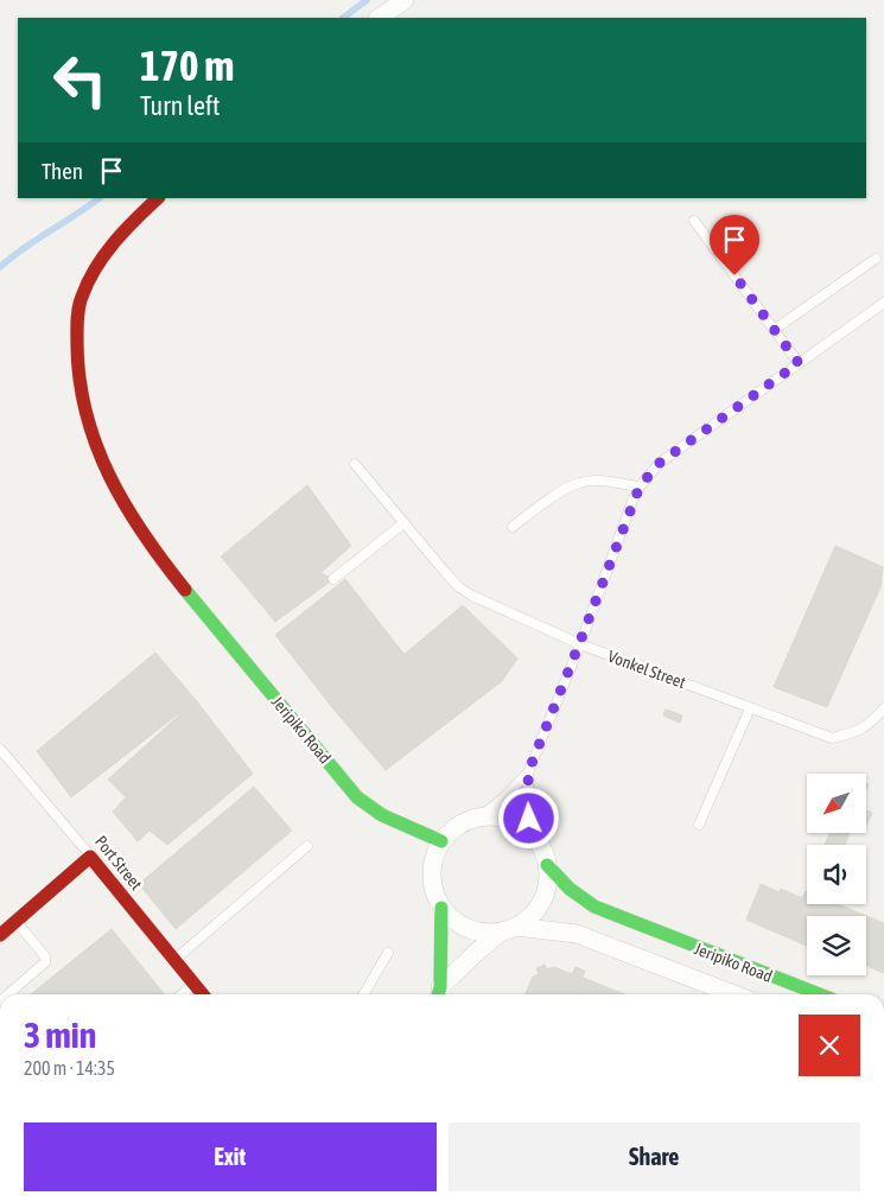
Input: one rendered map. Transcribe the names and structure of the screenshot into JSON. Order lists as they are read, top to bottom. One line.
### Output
{"streets":{"street":["Jeripiko Road","Port Street"],"lane":["Vonkel Street"]},"north":"bottom left","page":{"turn":["170 m","Turn left"],"then":"Then","heading":["3 min","200 m · 14:35"],"buttons":["Exit","Share"]}}
